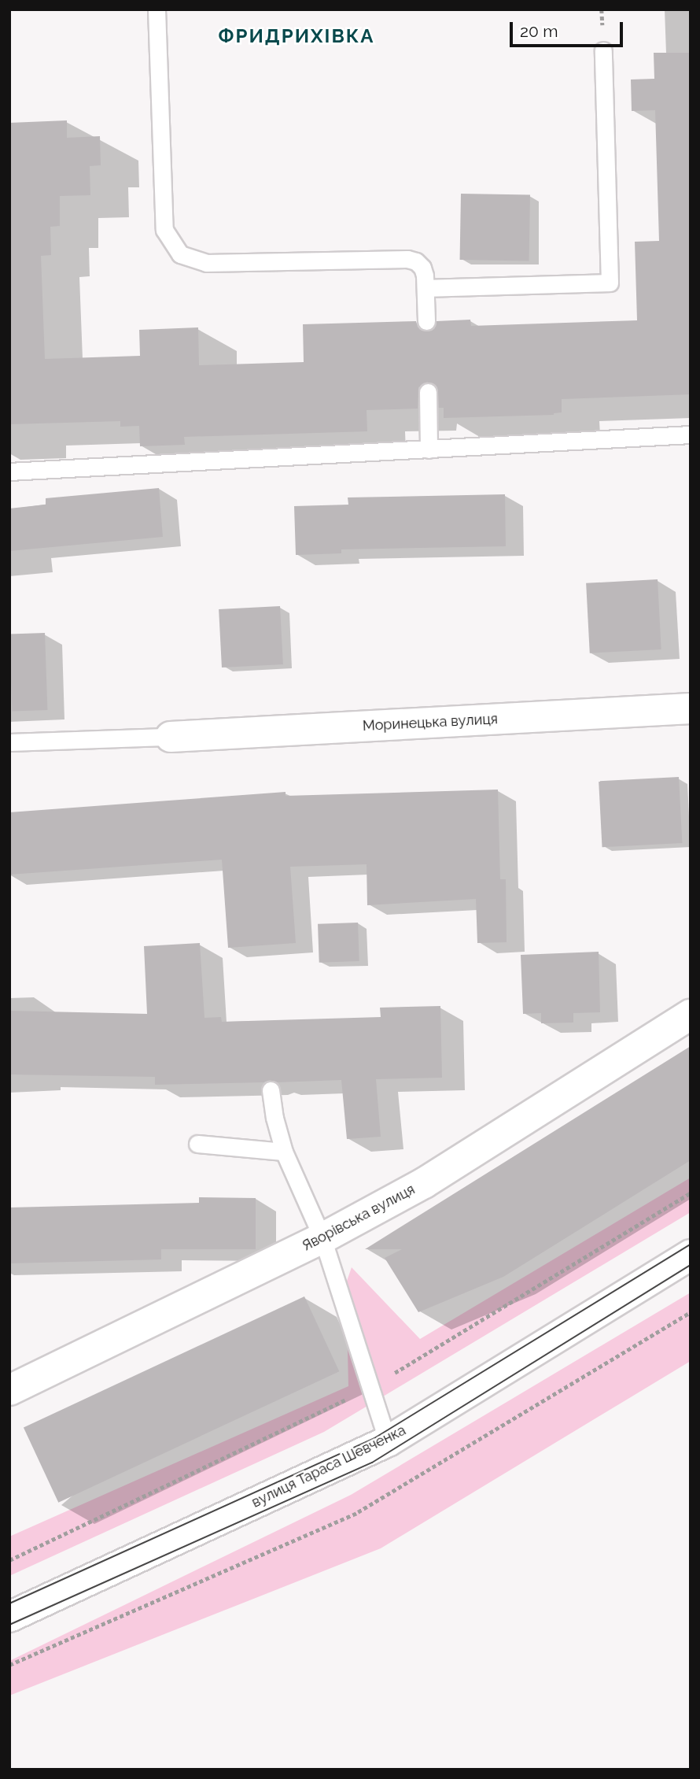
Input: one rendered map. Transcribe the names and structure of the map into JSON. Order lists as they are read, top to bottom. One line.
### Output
{"streets":{"street":["Моринецька вулиця","Яворівська вулиця","вулиця Тараса Шевченка"]},"districts":["ФРИДРИХІВКА"],"scale_bar":"20 m"}
